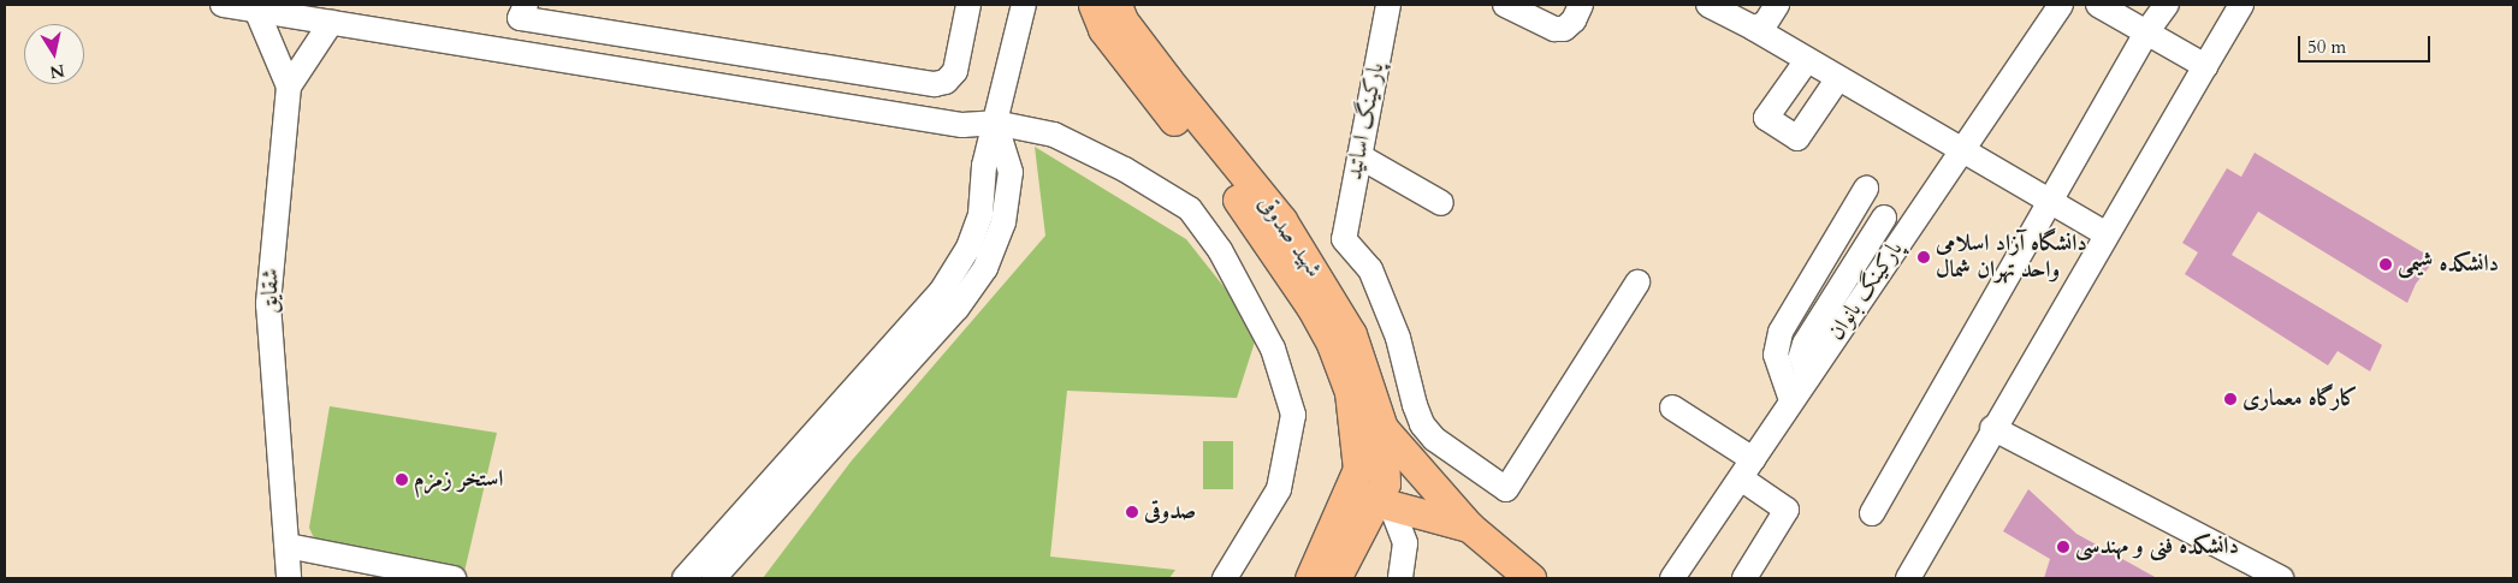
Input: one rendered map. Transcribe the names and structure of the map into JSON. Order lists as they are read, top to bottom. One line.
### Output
{"streets":{"main road":["شهید صدوقی"],"street":["پارکینگ اساتید","شقایق","پارکینگ بانوان"]},"places":["دانشگاه آزاد اسلامی واحد تهران شمال","دانشکده شیمی","کارگاه معماری","استخر زمزم","صدوقی","دانشکده فنی و مهندسی"],"scale_bar":"50 m","north":"bottom"}
